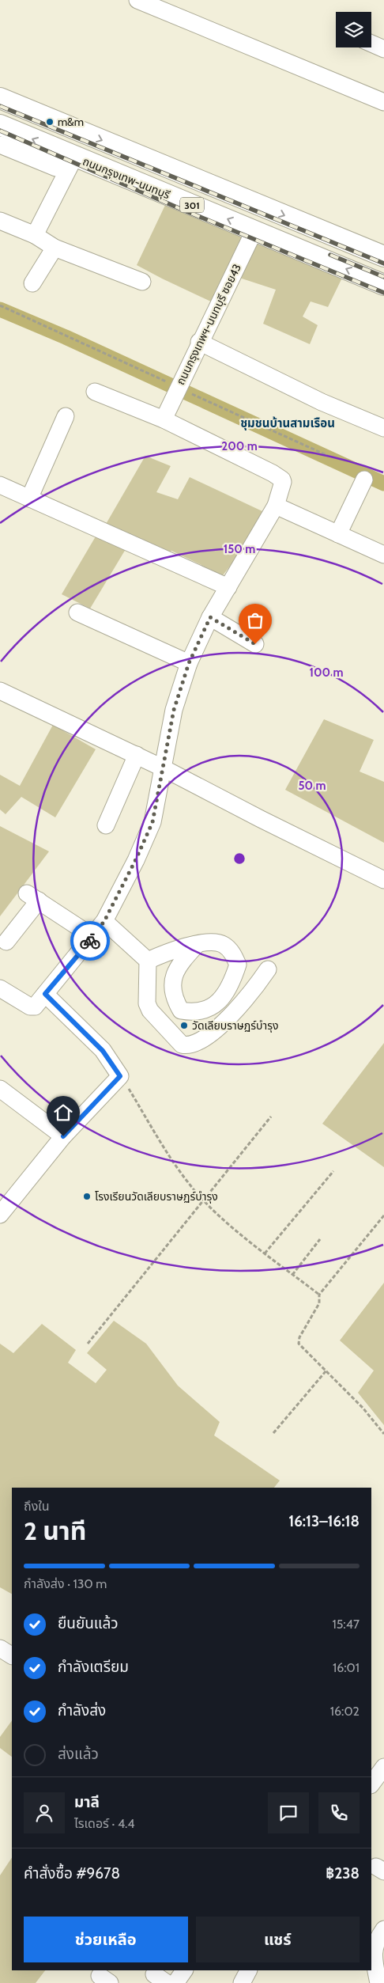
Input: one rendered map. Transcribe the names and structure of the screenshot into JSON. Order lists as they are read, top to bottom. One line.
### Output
{"streets":{"main road":["ถนนกรุงเทพ-นนทบุรี","301"],"street":["ถนนกรุงเทพฯ-นนทบุรี ซอย43"]},"crossings":[["ถนนกรุงเทพ-นนทบุรี","ถนนกรุงเทพฯ-นนทบุรี ซอย43"]],"districts":["ชุมชนบ้านสามเรือน"],"places":["m&m","วัดเลียบราษฏร์บำรุง","โรงเรียนวัดเลียบราษฏร์บำรุง"],"page":{"heading":["2 นาที","ถึงใน","16:13–16:18"],"panel":["มาลี","ไรเดอร์ · 4.4","คำสั่งซื้อ #9678","฿238"],"bar":"กำลังส่ง · 130 m","list":[["ยืนยันแล้ว","15:47"],["กำลังเตรียม","16:01"],["กำลังส่ง","16:02"],"ส่งแล้ว"],"buttons":["ช่วยเหลือ","แชร์"]},"rings":["200 m","150 m","100 m","50 m"]}
